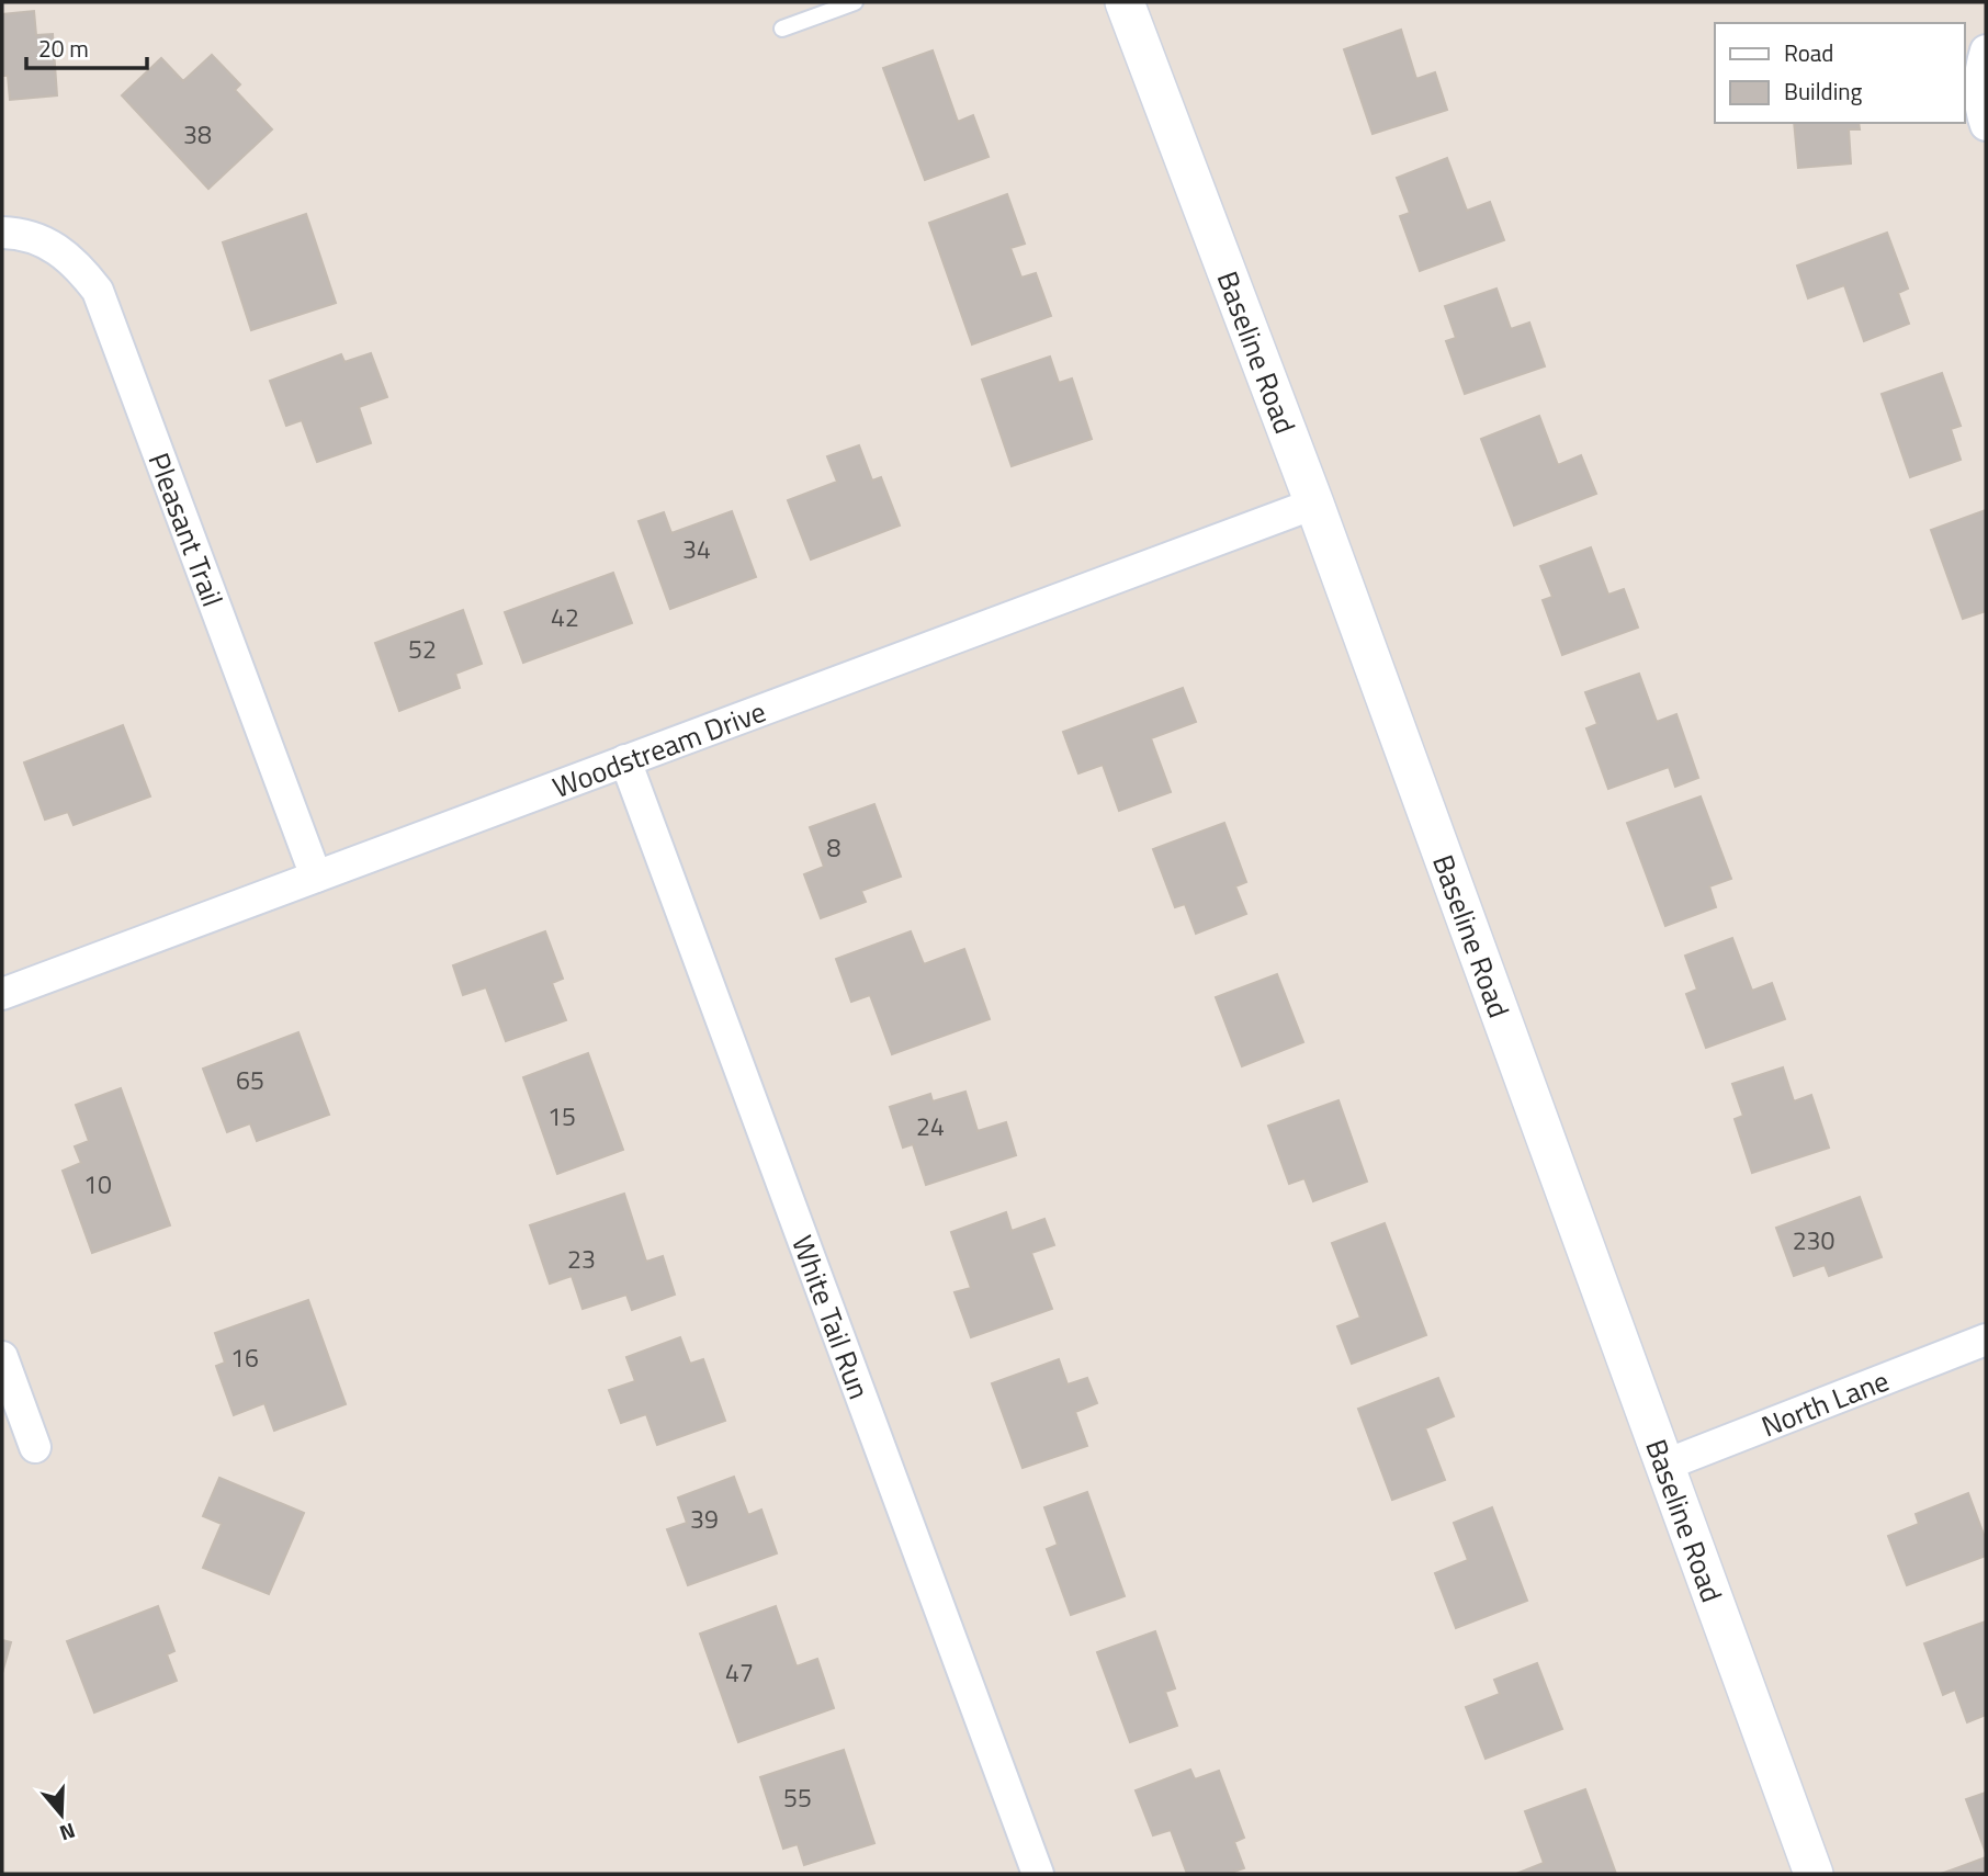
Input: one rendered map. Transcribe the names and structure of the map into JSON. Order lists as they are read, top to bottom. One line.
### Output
{"streets":{"street":["Baseline Road","Pleasant Trail","Woodstream Drive","White Tail Run","North Lane"]},"crossings":[["Baseline Road","Woodstream Drive"],["Baseline Road","North Lane"],["Pleasant Trail","Woodstream Drive"],["Woodstream Drive","White Tail Run"]],"house_numbers":["38","34","42","52","8","65","15","24","10","230","23","16","39","47","55"],"legend":["Road","Building"],"scale_bar":"20 m","north":"bottom"}
